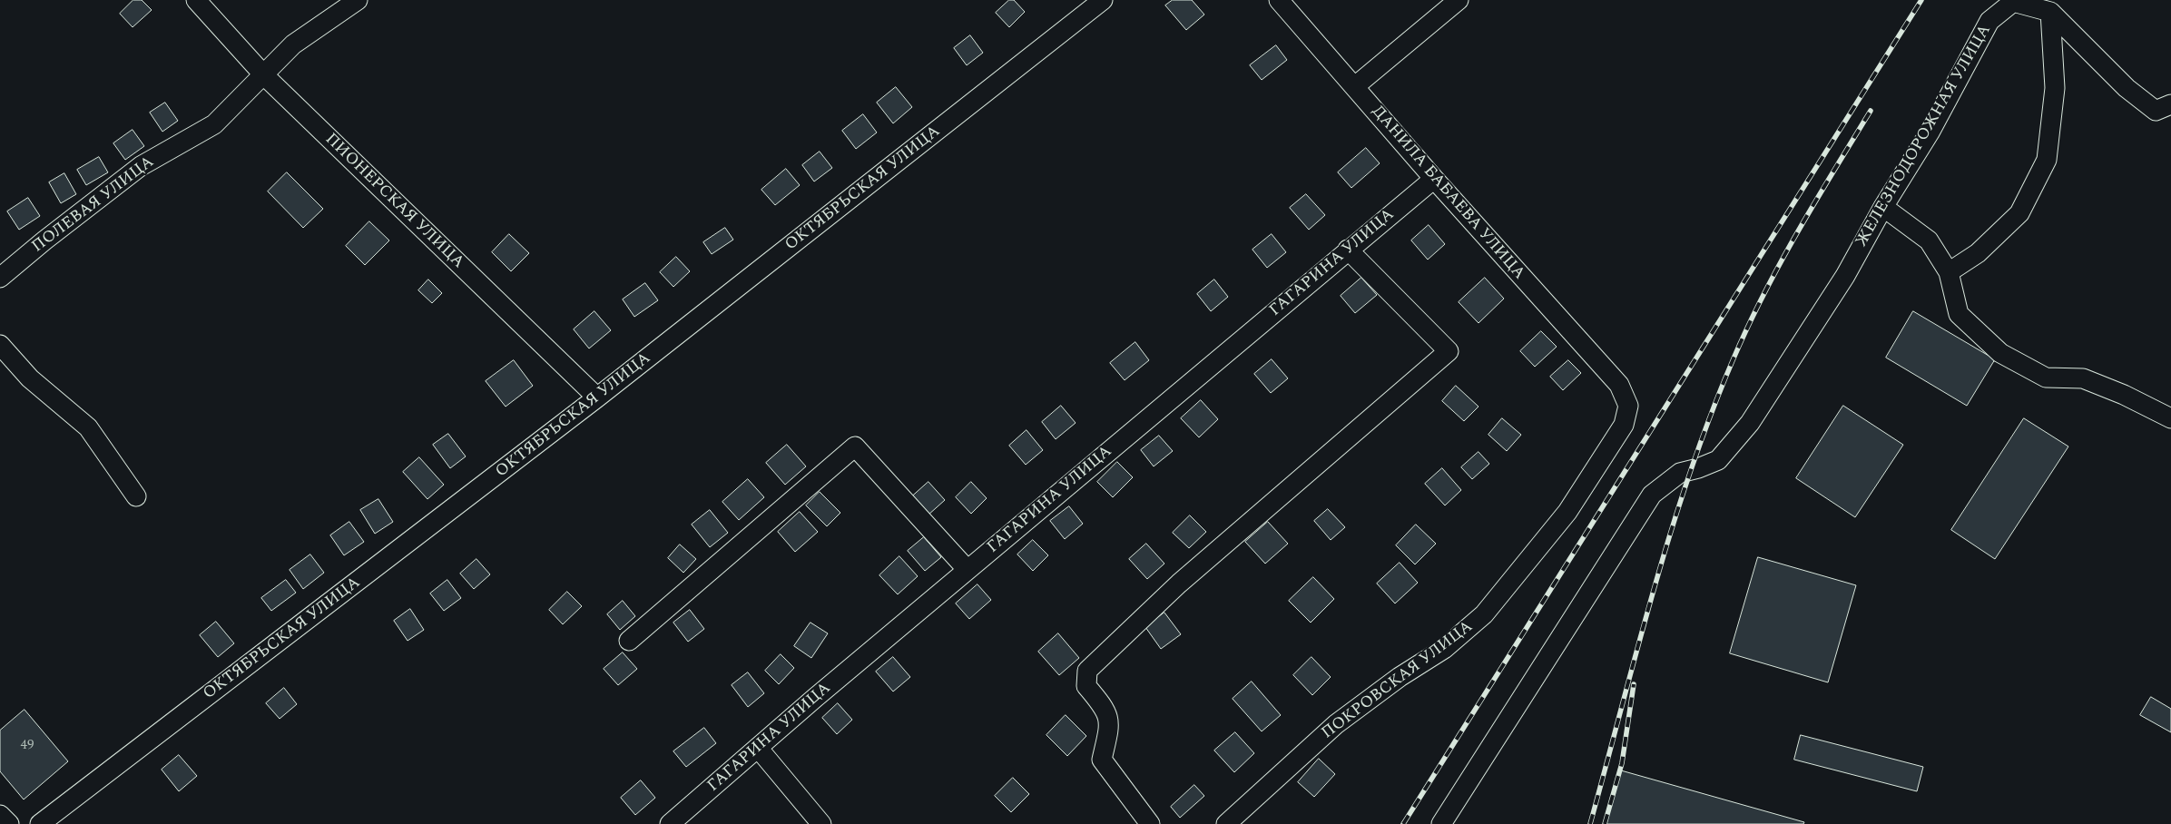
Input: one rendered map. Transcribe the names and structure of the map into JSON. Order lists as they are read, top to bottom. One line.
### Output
{"streets":{"street":["ЖЕЛЕЗНОДОРОЖНАЯ УЛИЦА","ОКТЯБРЬСКАЯ УЛИЦА","ДАНИЛА БАБАЕВА УЛИЦА","ПИОНЕРСКАЯ УЛИЦА","ПОЛЕВАЯ УЛИЦА","ГАГАРИНА УЛИЦА","ПОКРОВСКАЯ УЛИЦА"]},"crossings":[["ОКТЯБРЬСКАЯ УЛИЦА","ПИОНЕРСКАЯ УЛИЦА"],["ДАНИЛА БАБАЕВА УЛИЦА","ГАГАРИНА УЛИЦА"],["ДАНИЛА БАБАЕВА УЛИЦА","ПОКРОВСКАЯ УЛИЦА"],["ПИОНЕРСКАЯ УЛИЦА","ПОЛЕВАЯ УЛИЦА"]],"house_numbers":["49"]}
